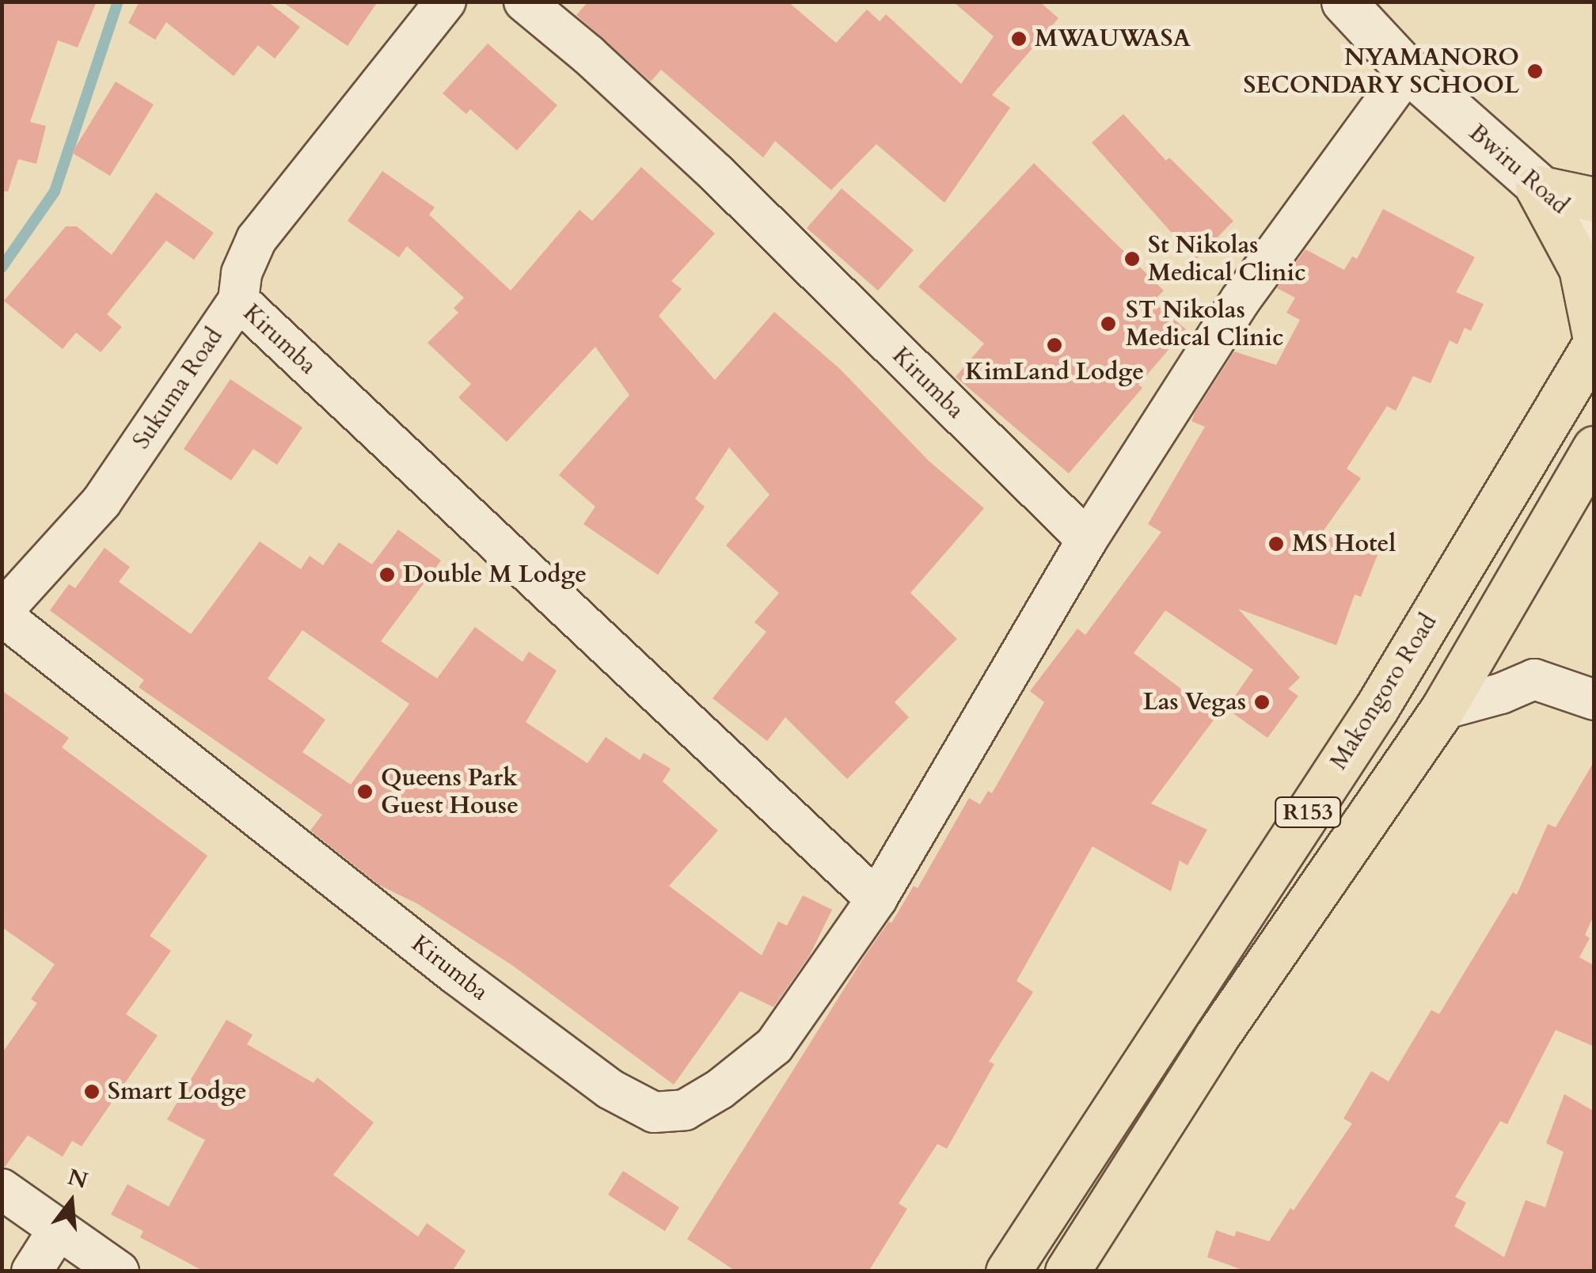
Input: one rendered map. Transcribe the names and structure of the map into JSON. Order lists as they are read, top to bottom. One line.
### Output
{"streets":{"main road":["Bwiru Road","Makongoro Road","R153"],"street":["Kirumba","Sukuma Road"]},"crossings":[["Bwiru Road","Kirumba"],["Kirumba","Sukuma Road"]],"places":["MWAUWASA","NYAMANORO SECONDARY SCHOOL","St Nikolas Medical Clinic","ST Nikolas Medical Clinic","KimLand Lodge","MS Hotel","Double M Lodge","Las Vegas","Queens Park Guest House","Smart Lodge"],"north":"top"}
